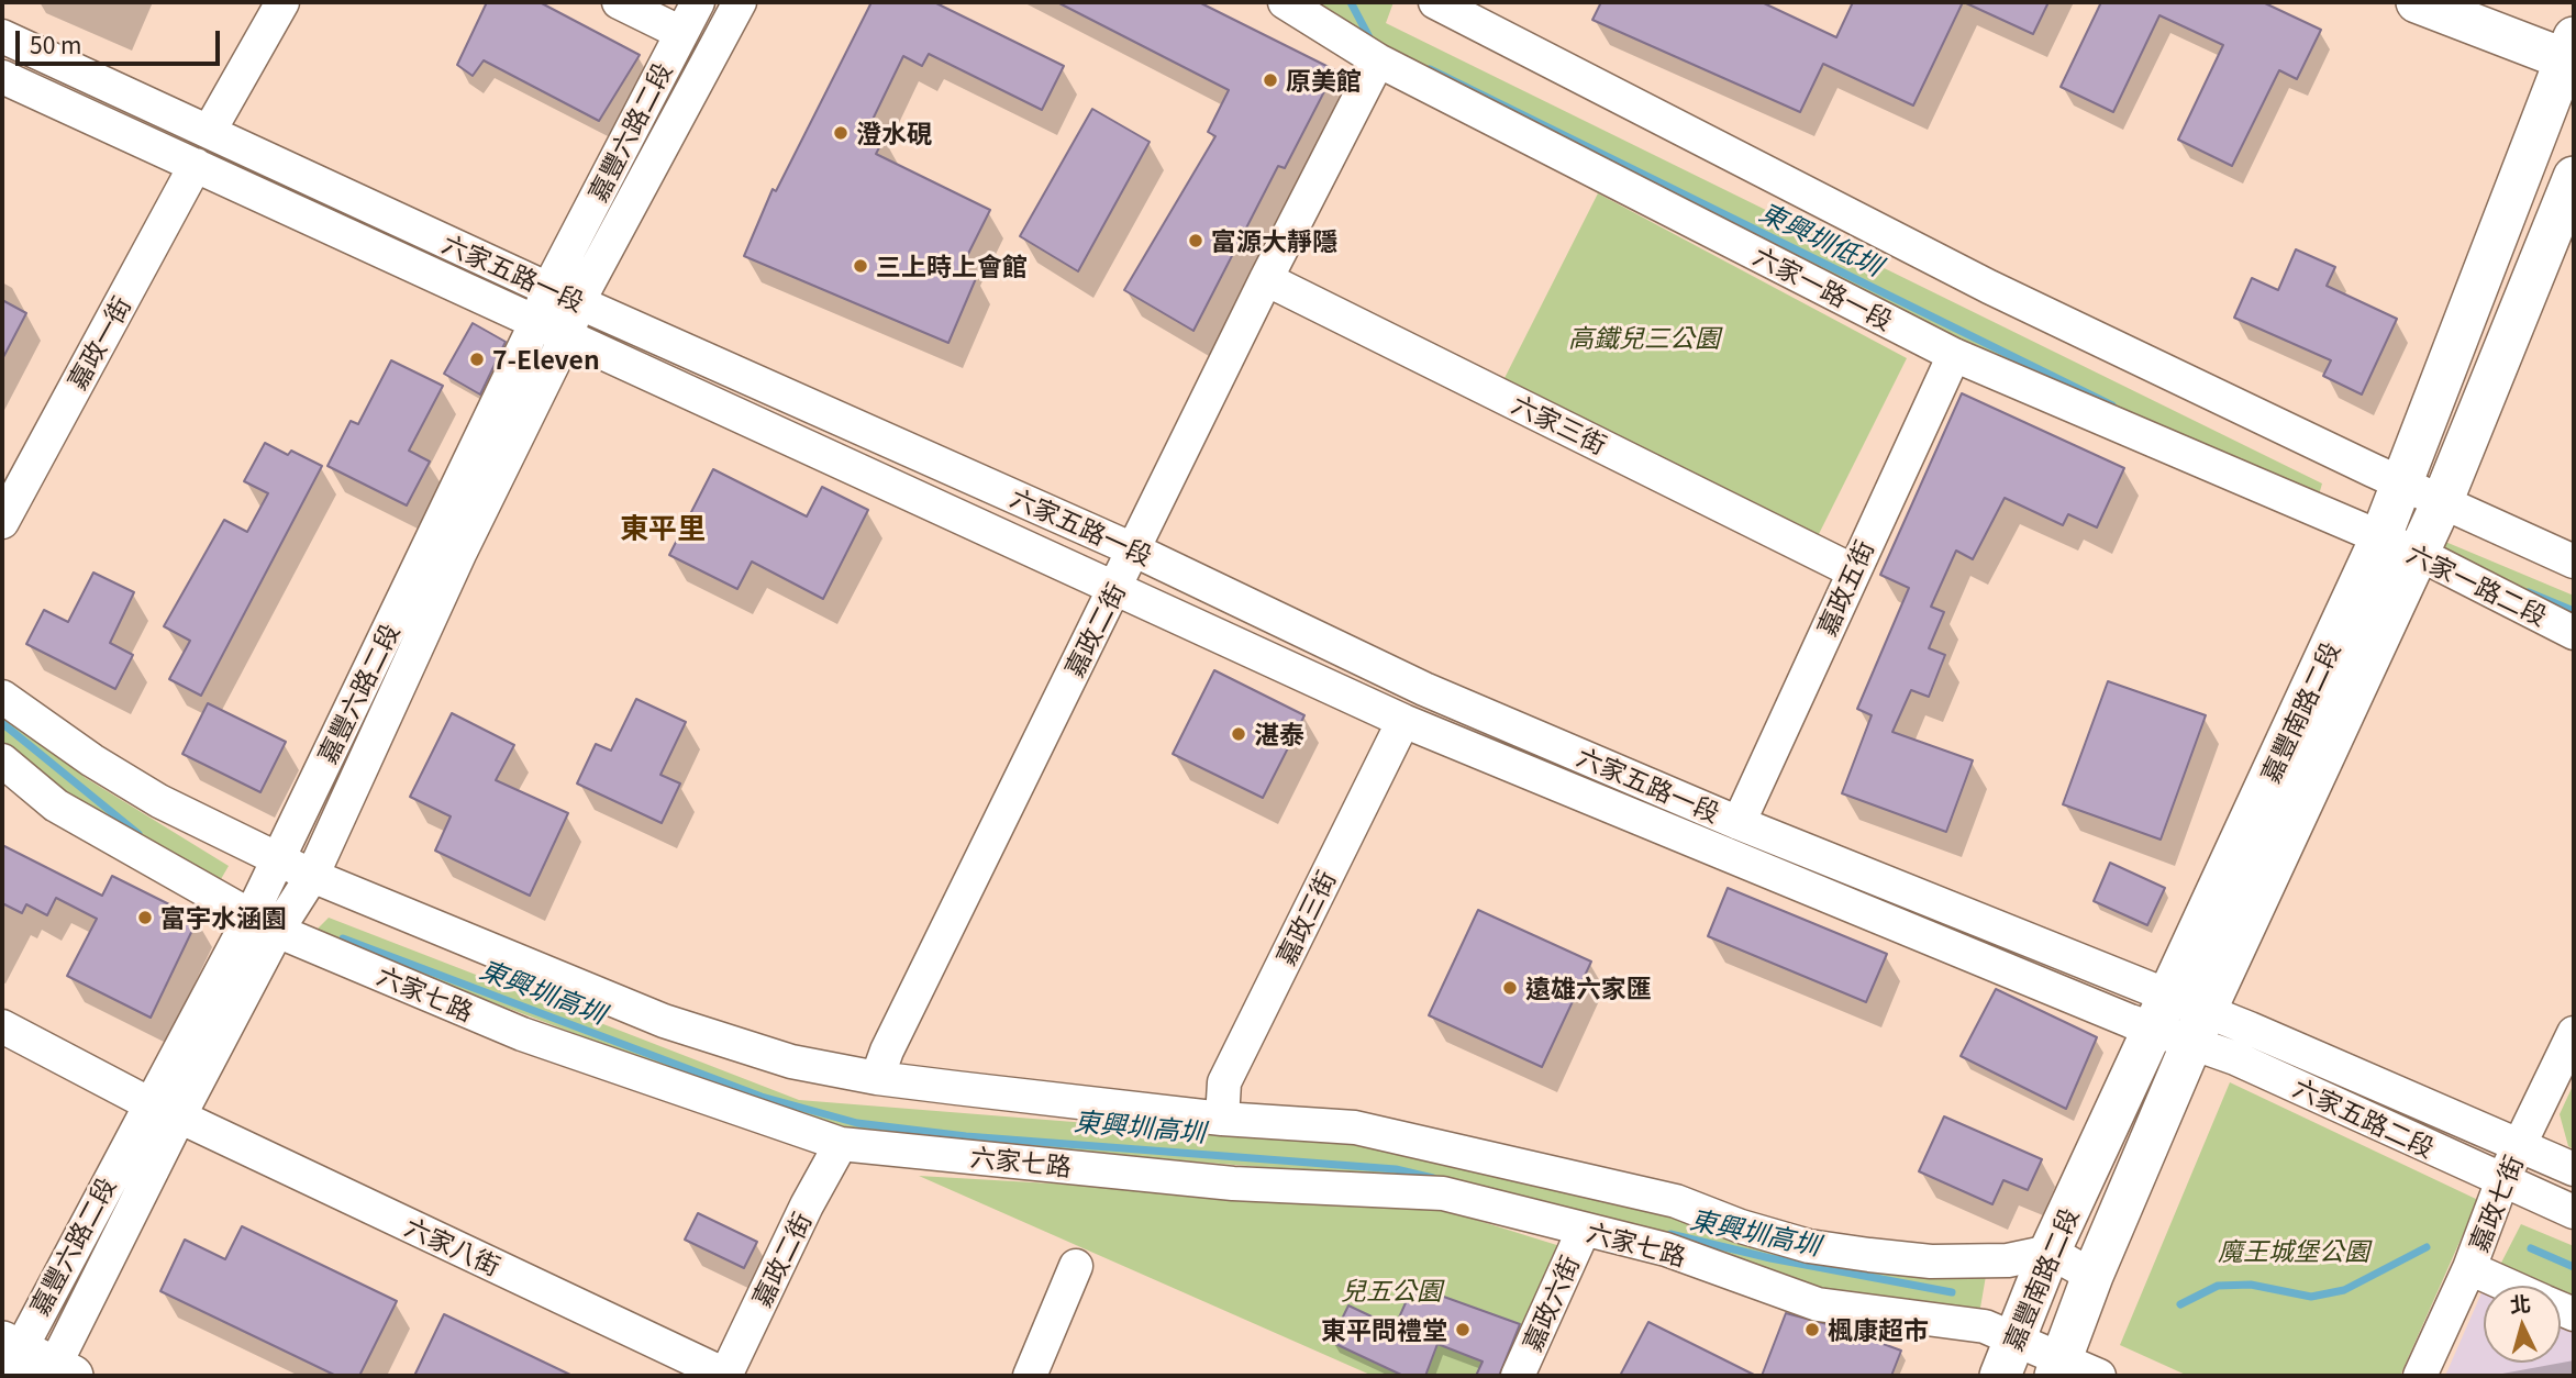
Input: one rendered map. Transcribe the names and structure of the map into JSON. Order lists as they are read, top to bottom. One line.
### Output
{"streets":{"street":["嘉豐六路二段","六家五路一段","六家一路一段","嘉政一街","六家三街","六家一路二段","嘉政五街","嘉政二街","嘉豐南路二段","嘉政三街","六家七路","六家五路二段","嘉政七街","六家八街","嘉政六街"]},"crossings":[["嘉豐六路二段","六家五路一段"],["嘉豐六路二段","六家七路"],["嘉豐六路二段","六家八街"],["六家五路一段","嘉政一街"],["六家五路一段","嘉政五街"],["六家五路一段","嘉政二街"],["六家五路一段","嘉豐南路二段"],["六家五路一段","嘉政三街"],["六家五路一段","六家五路二段"],["六家一路一段","六家一路二段"],["六家一路一段","嘉政五街"],["六家一路一段","嘉政二街"],["六家一路一段","嘉豐南路二段"],["六家三街","嘉政五街"],["六家三街","嘉政二街"],["六家一路二段","嘉豐南路二段"],["嘉政二街","六家七路"],["嘉政二街","六家八街"],["嘉豐南路二段","六家七路"],["嘉豐南路二段","六家五路二段"],["嘉政三街","六家七路"],["六家七路","嘉政六街"],["六家五路二段","嘉政七街"]],"districts":["東平里"],"water":["東興圳低圳","東興圳高圳"],"parks":["高鐵兒三公園","魔王城堡公園","兒五公園"],"places":["原美館","澄水硯","富源大靜隱","三上時上會館","7-Eleven","湛泰","富宇水涵園","遠雄六家匯","東平問禮堂","楓康超市"],"scale_bar":"50 m","north":"top"}
